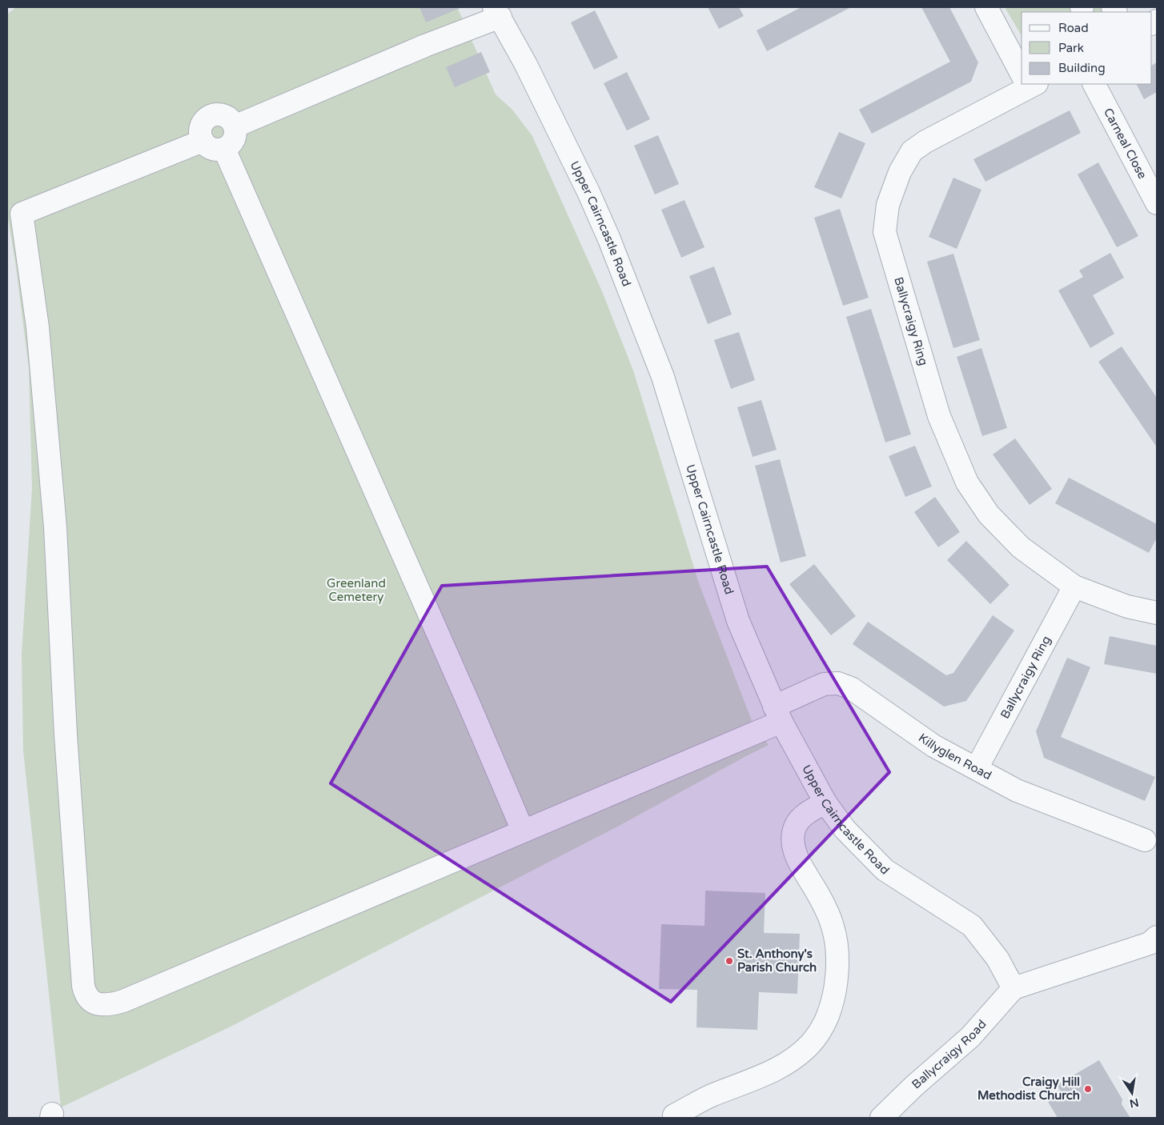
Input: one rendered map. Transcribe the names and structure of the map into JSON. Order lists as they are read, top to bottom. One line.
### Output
{"streets":{"street":["Carneal Close","Upper Cairncastle Road","Ballycraigy Ring","Killyglen Road","Ballycraigy Road"]},"crossings":[["Upper Cairncastle Road","Killyglen Road"],["Upper Cairncastle Road","Ballycraigy Road"],["Ballycraigy Ring","Killyglen Road"]],"parks":["Greenland Cemetery"],"places":["St. Anthony's Parish Church","Craigy Hill Methodist Church"],"legend":["Road","Park","Building"],"north":"bottom"}
